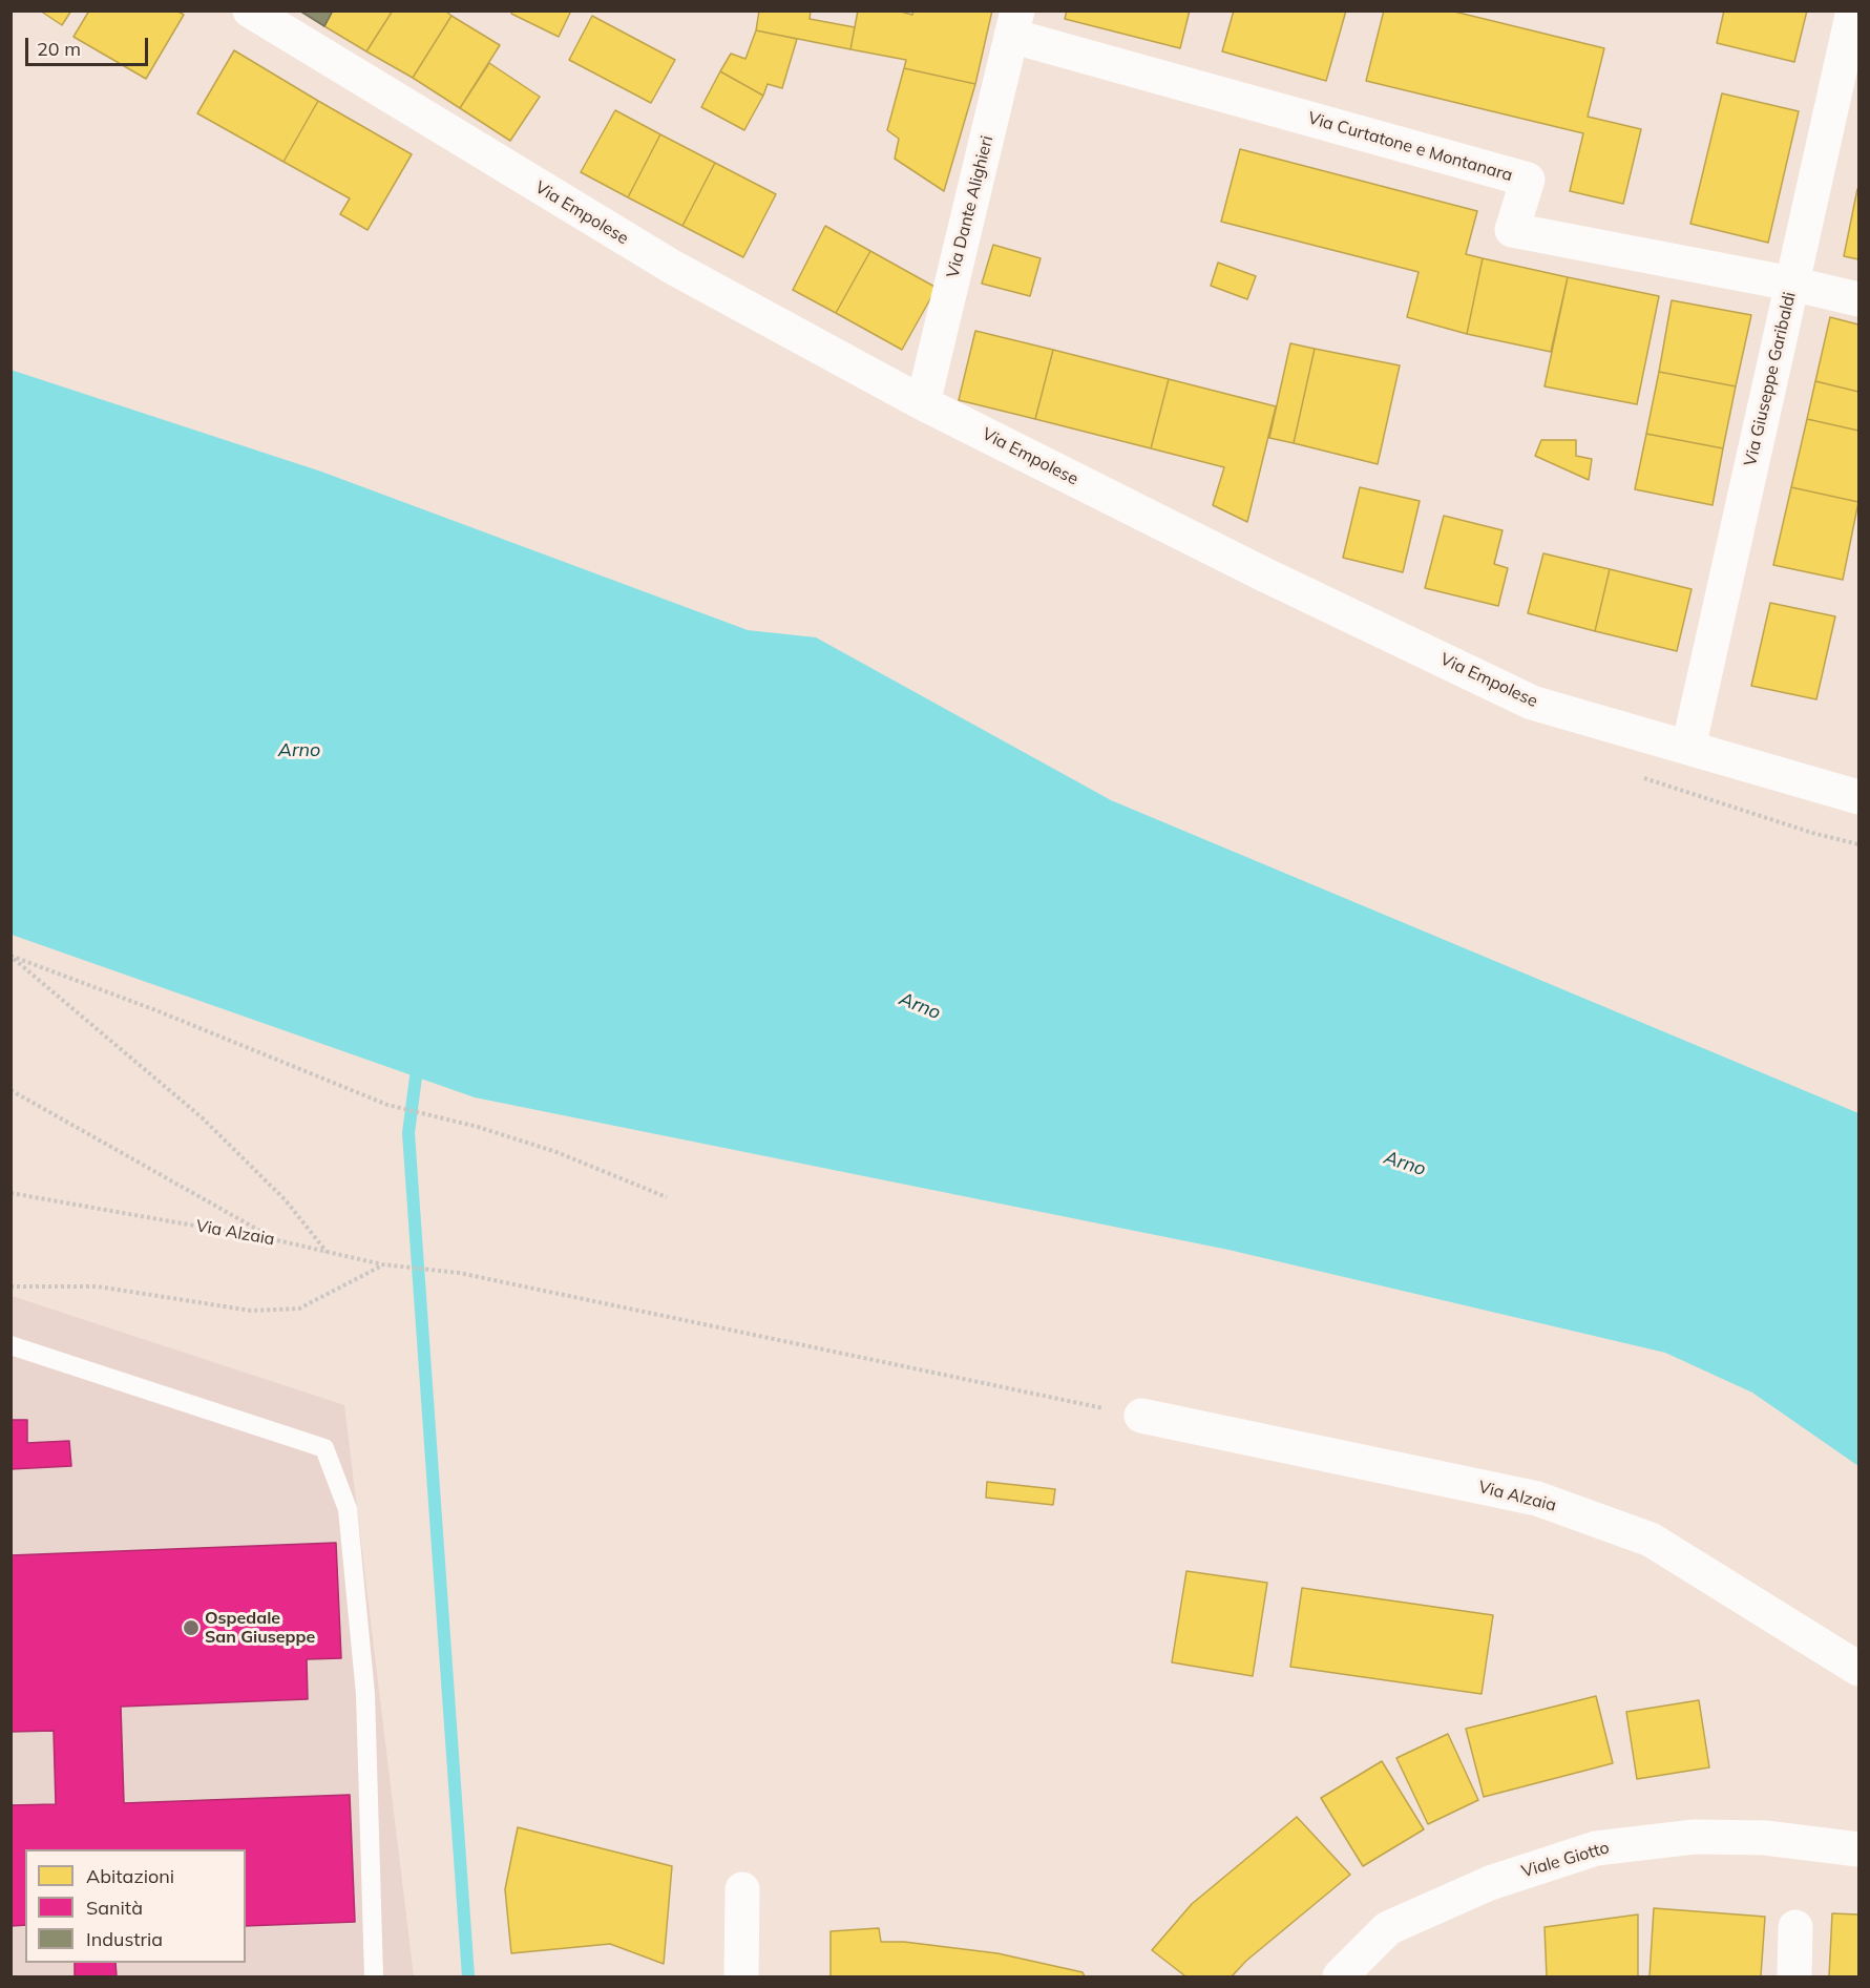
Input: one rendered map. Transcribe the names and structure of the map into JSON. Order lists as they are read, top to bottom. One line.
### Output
{"streets":{"street":["Via Curtatone e Montanara","Via Dante Alighieri","Via Empolese","Via Giuseppe Garibaldi","Via Alzaia","Viale Giotto"]},"crossings":[["Via Curtatone e Montanara","Via Dante Alighieri"],["Via Curtatone e Montanara","Via Giuseppe Garibaldi"],["Via Dante Alighieri","Via Empolese"],["Via Empolese","Via Giuseppe Garibaldi"]],"water":["Arno"],"places":["Ospedale San Giuseppe"],"legend":["Abitazioni","Sanità","Industria"],"scale_bar":"20 m"}
